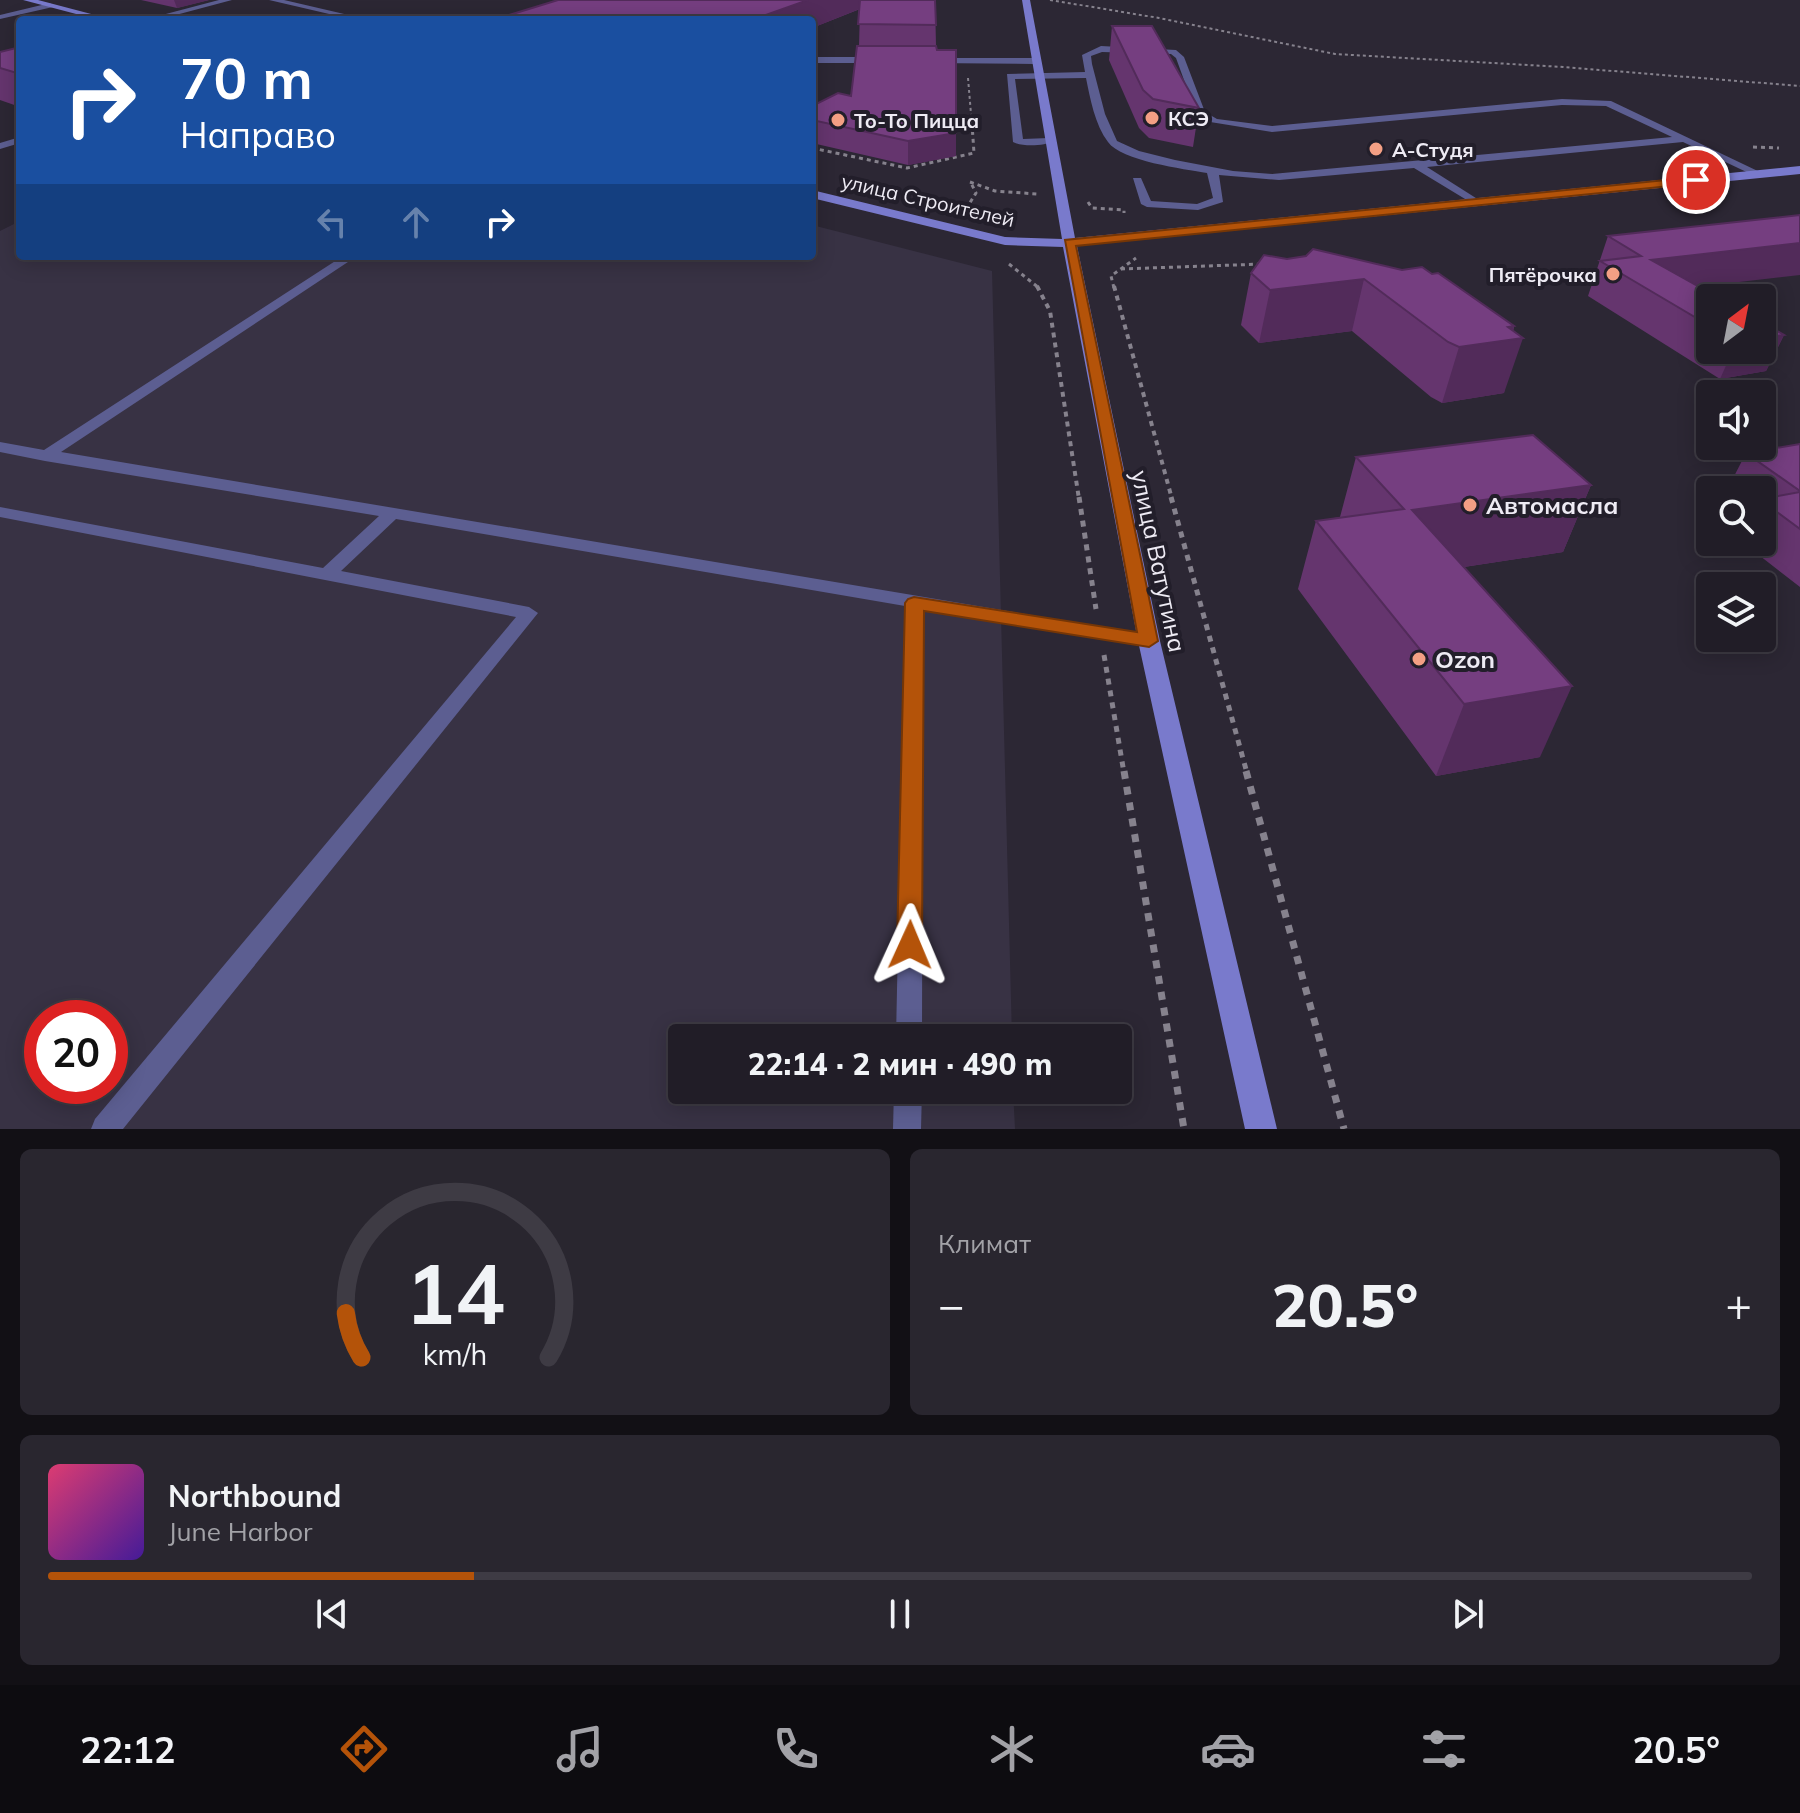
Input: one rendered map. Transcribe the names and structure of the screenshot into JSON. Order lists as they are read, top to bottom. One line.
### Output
{"streets":{"street":["улица Строителей","улица Ватутина"]},"crossings":[["улица Строителей","улица Ватутина"]],"places":["КСЭ","То-То Пицца","А-Студя","Пятёрочка","Автомасла","Ozon"],"north":"top right","page":{"turn":["70 m","Направо"],"limit":"20","trip":"22:14 · 2 мин · 490 m","tile":"Климат","heat":["−","20.5°","+"],"song":["Northbound","June Harbor"],"tabs":["22:12","20.5°"],"gauge":["14","km/h"]}}
